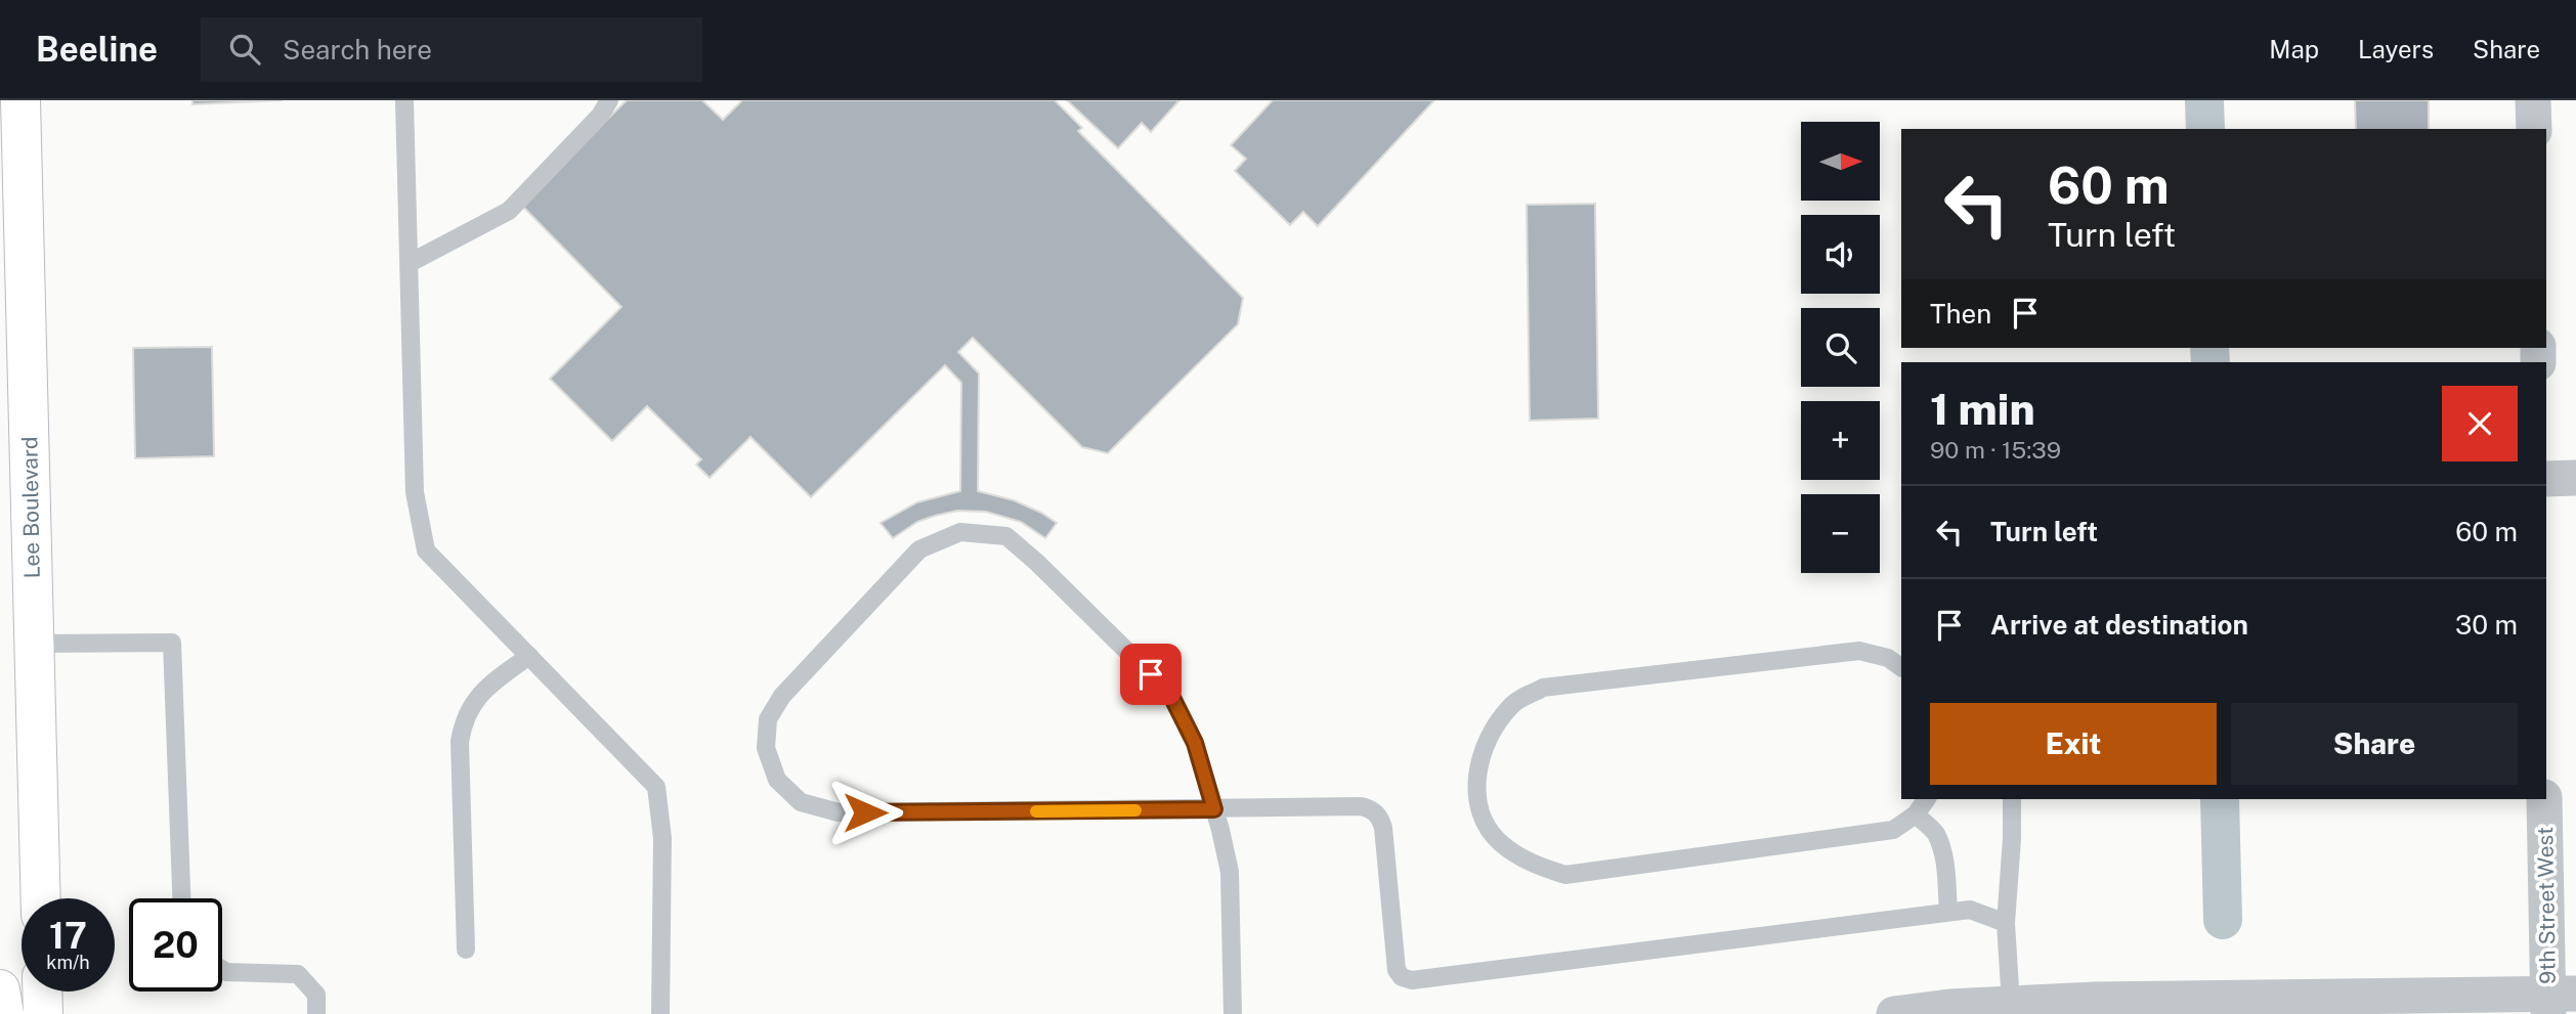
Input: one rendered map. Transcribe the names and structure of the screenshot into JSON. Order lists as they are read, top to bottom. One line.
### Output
{"streets":{"main road":["Lee Boulevard"],"street":["9th Street West"]},"north":"right","page":{"header":"Beeline","search":"Search here","nav":["Map","Layers","Share"],"map_buttons":["+","−"],"turn":["60 m","Turn left"],"then":"Then","heading":["1 min","90 m · 15:39"],"list":[{"name":"Turn left","value":"60 m"},{"name":"Arrive at destination","value":"30 m"}],"buttons":["Exit","Share"],"speed":"17 km/h","limit":"20"}}
